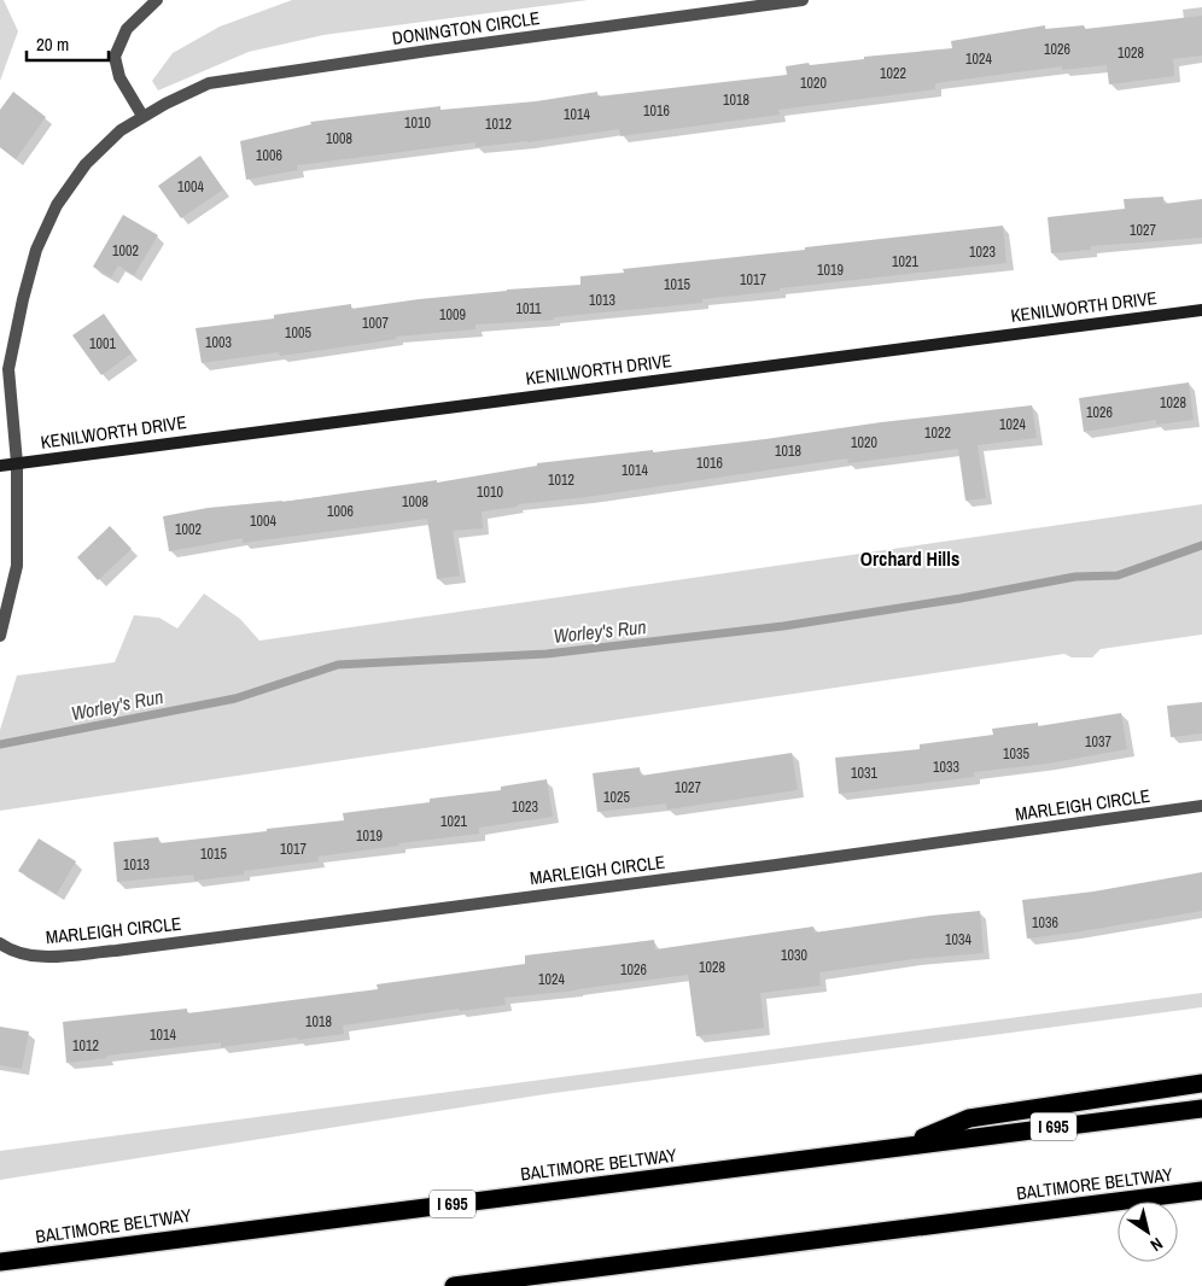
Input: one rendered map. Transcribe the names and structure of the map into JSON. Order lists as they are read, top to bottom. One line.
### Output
{"streets":{"highway":["I 695","BALTIMORE BELTWAY"],"street":["DONINGTON CIRCLE","KENILWORTH DRIVE","MARLEIGH CIRCLE"]},"crossings":[["DONINGTON CIRCLE","KENILWORTH DRIVE"]],"districts":["Orchard Hills"],"water":["Worley's Run"],"house_numbers":["1026","1028","1024","1022","1020","1018","1016","1014","1010","1012","1008","1006","1004","1027","1002","1023","1021","1019","1017","1015","1013","1011","1009","1007","1005","1003","1001","1028","1026","1024","1022","1020","1018","1016","1014","1012","1010","1008","1006","1004","1002","1037","1035","1033","1031","1027","1025","1023","1021","1019","1017","1015","1013","1036","1034","1030","1028","1026","1024","1018","1014","1012"],"scale_bar":"20 m","north":"bottom right"}
